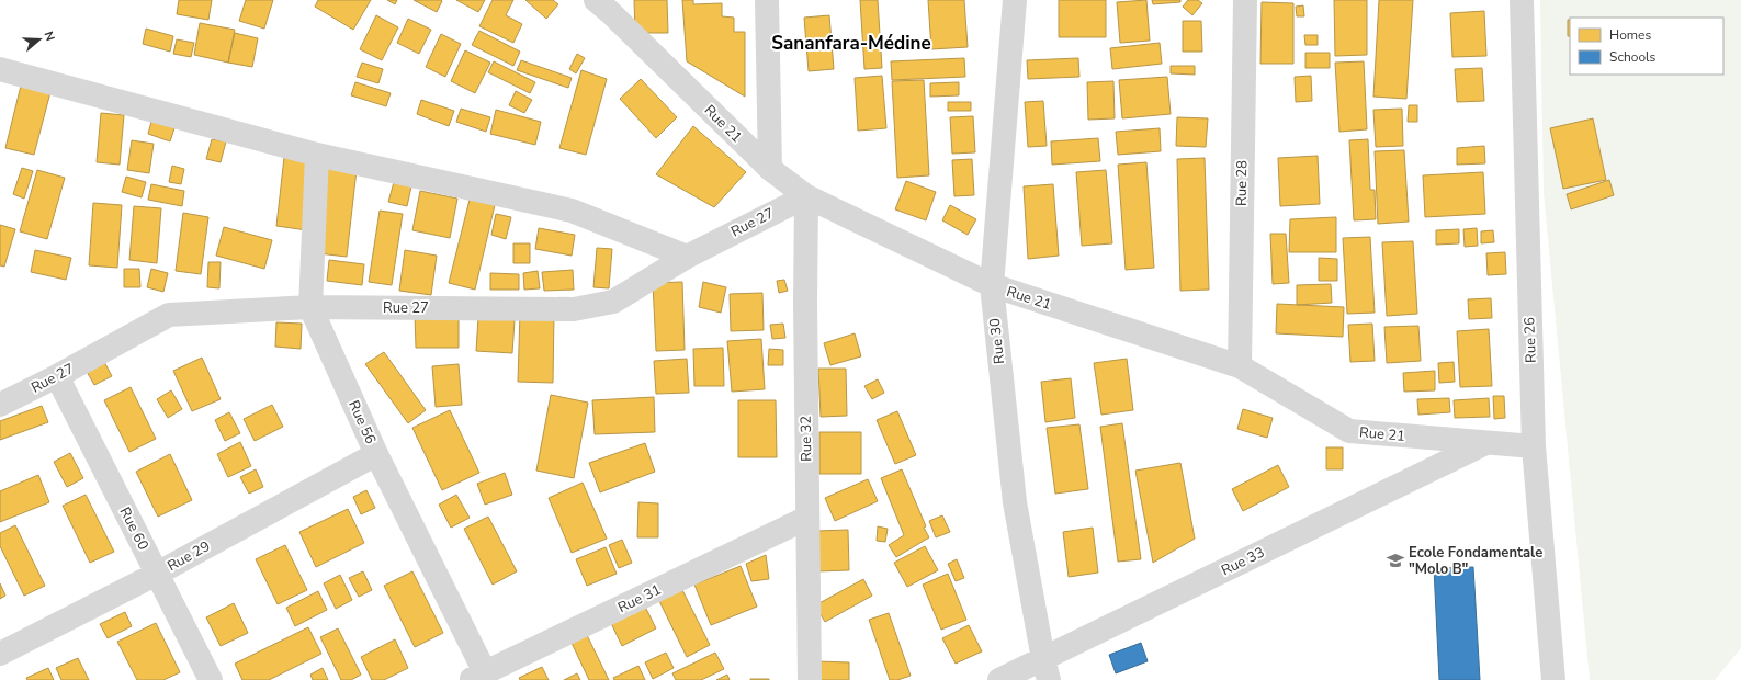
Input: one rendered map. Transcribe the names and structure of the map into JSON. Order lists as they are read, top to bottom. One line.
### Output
{"streets":{"street":["Rue 21","Rue 28","Rue 27","Rue 26","Rue 30","Rue 56","Rue 32","Rue 60","Rue 29","Rue 33","Rue 31"]},"crossings":[["Rue 21","Rue 28"],["Rue 21","Rue 27"],["Rue 21","Rue 26"],["Rue 21","Rue 30"],["Rue 21","Rue 32"],["Rue 21","Rue 33"],["Rue 27","Rue 56"],["Rue 27","Rue 32"],["Rue 27","Rue 60"],["Rue 30","Rue 33"],["Rue 56","Rue 29"],["Rue 56","Rue 31"],["Rue 32","Rue 31"],["Rue 60","Rue 29"]],"districts":["Sananfara-Médine"],"places":{"school or university":["Ecole Fondamentale \"Molo B\""]},"legend":["Homes","Schools"],"north":"right"}
